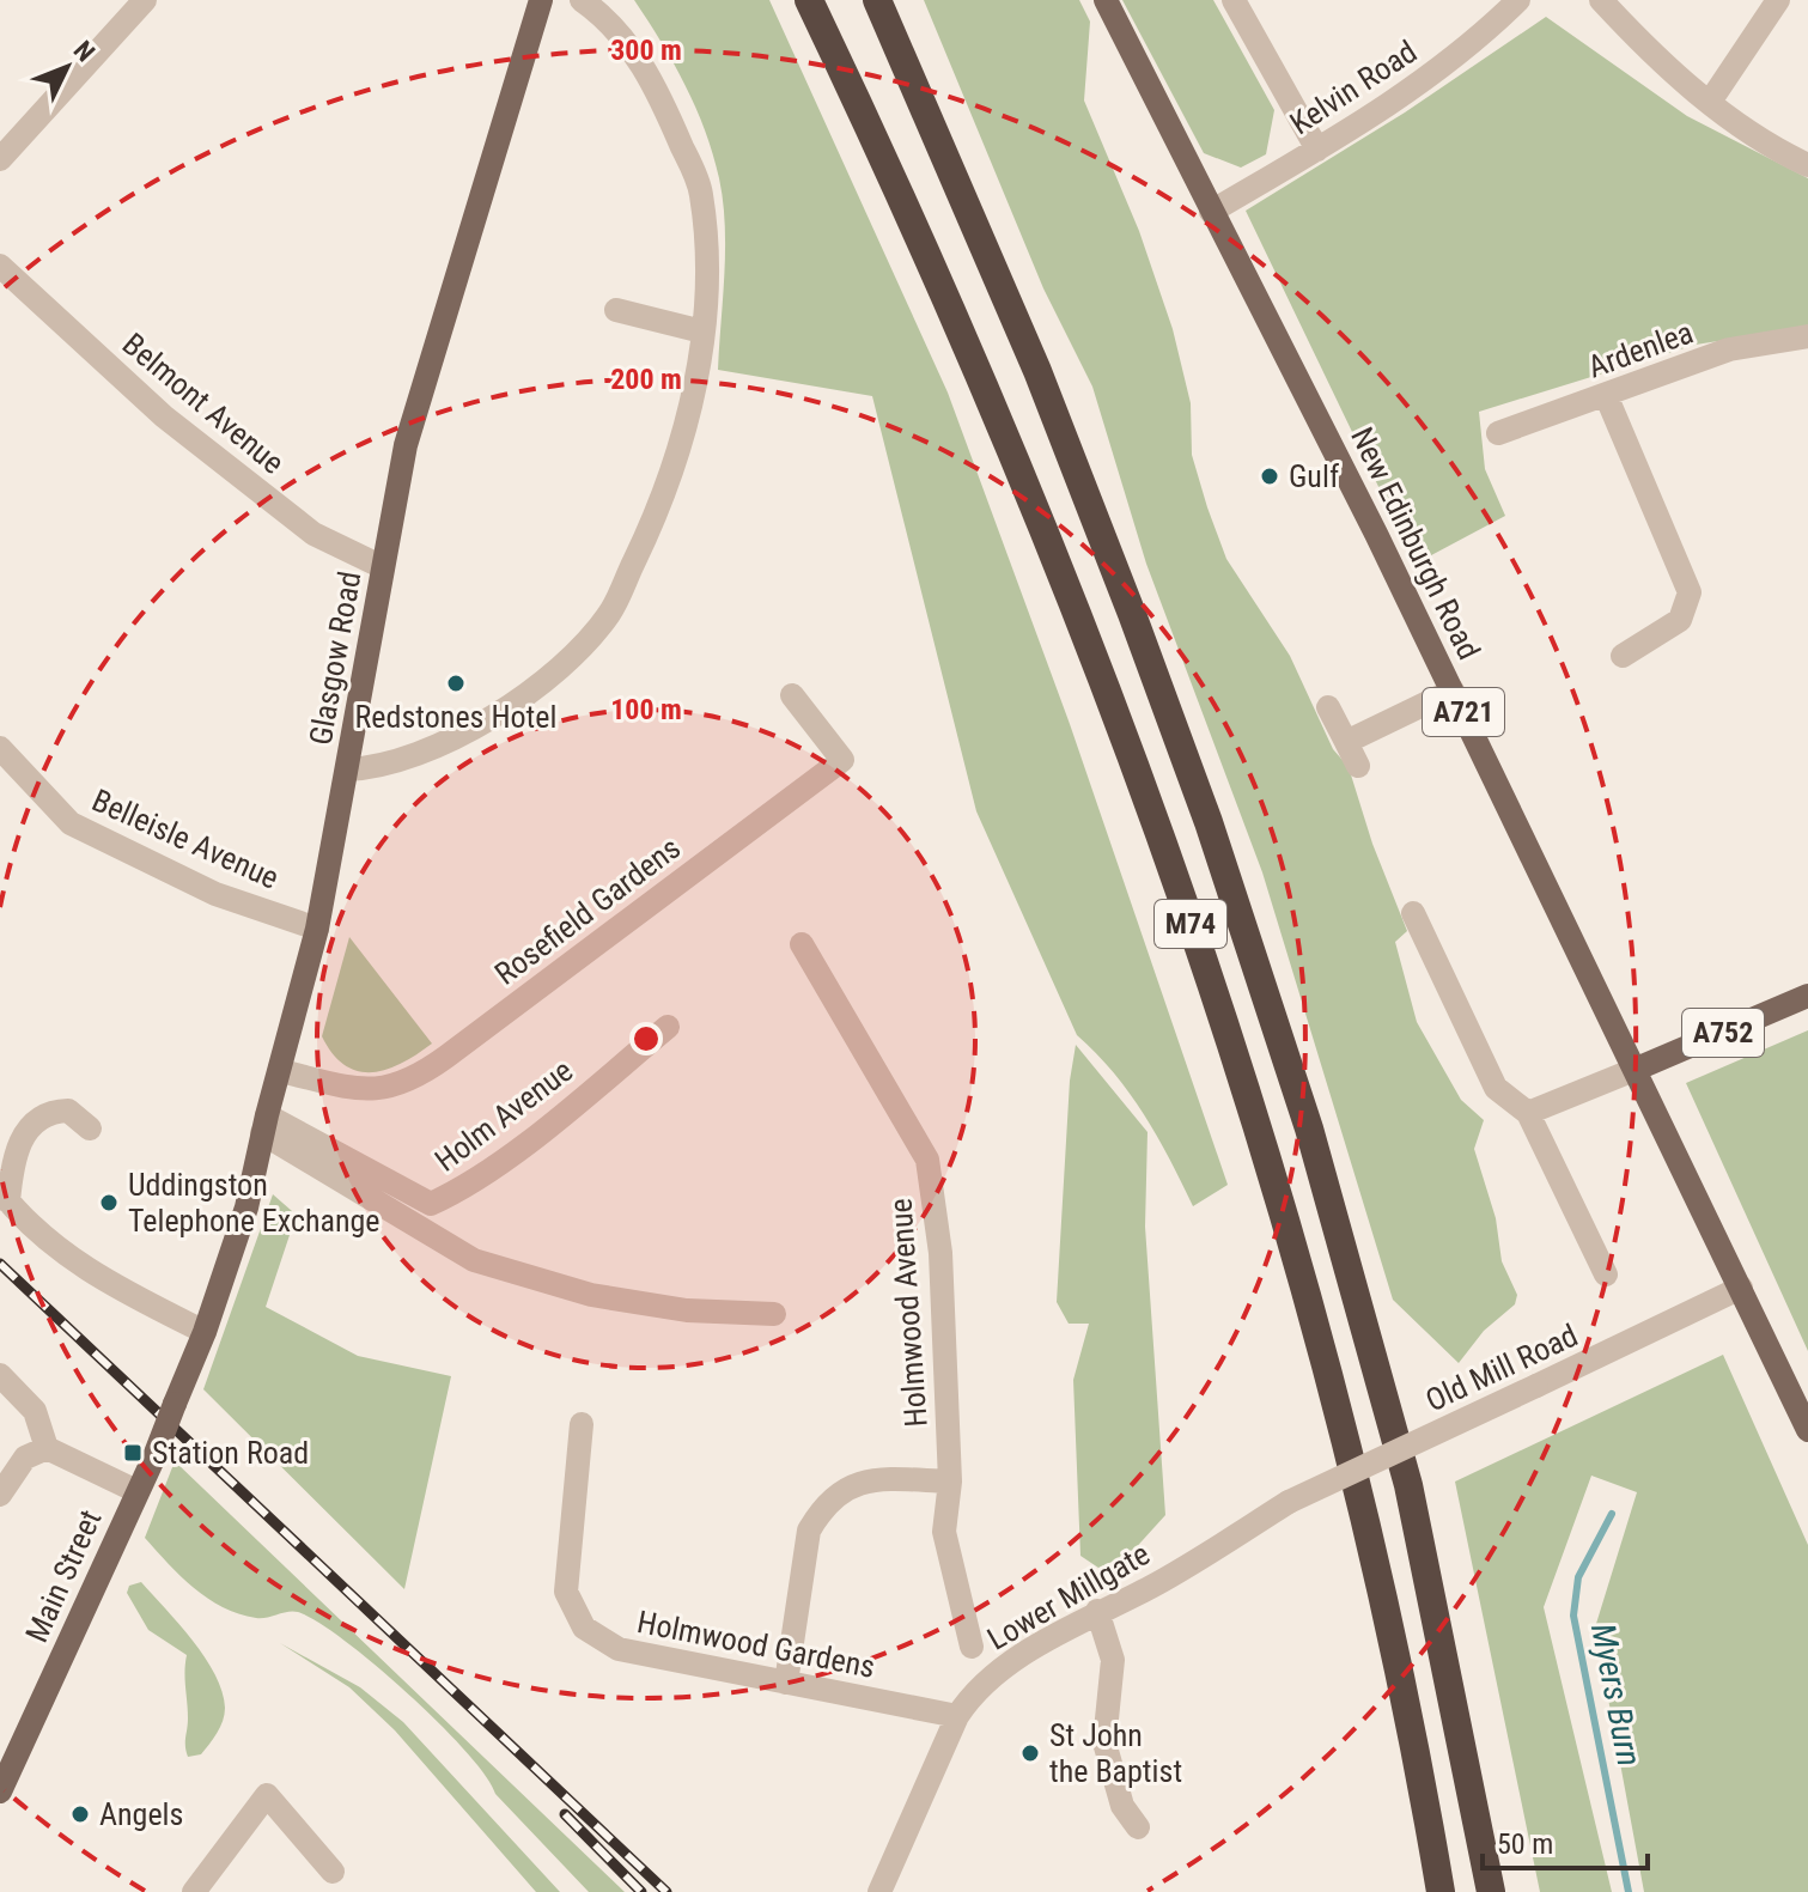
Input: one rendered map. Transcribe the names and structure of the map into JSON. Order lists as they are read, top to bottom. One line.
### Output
{"streets":{"highway":["M74"],"main road":["New Edinburgh Road","Glasgow Road","A721","A752","Main Street"],"street":["Kelvin Road","Ardenlea","Belmont Avenue","Belleisle Avenue","Rosefield Gardens","Holm Avenue","Holmwood Avenue","Old Mill Road","Lower Millgate","Holmwood Gardens"]},"crossings":[["Kelvin Road","New Edinburgh Road"],["Belmont Avenue","Glasgow Road"],["New Edinburgh Road","A752"],["New Edinburgh Road","Old Mill Road"],["Glasgow Road","Belleisle Avenue"],["Glasgow Road","Rosefield Gardens"],["Glasgow Road","Holm Avenue"],["Glasgow Road","Main Street"],["Old Mill Road","Lower Millgate"],["Lower Millgate","Holmwood Gardens"]],"water":["Myers Burn"],"places":{"other":["Gulf","Redstones Hotel","Uddingston Telephone Exchange","St John the Baptist","Angels"],"transit":["Station Road"]},"scale_bar":"50 m","north":"top right","rings":["300 m","200 m","100 m"]}
